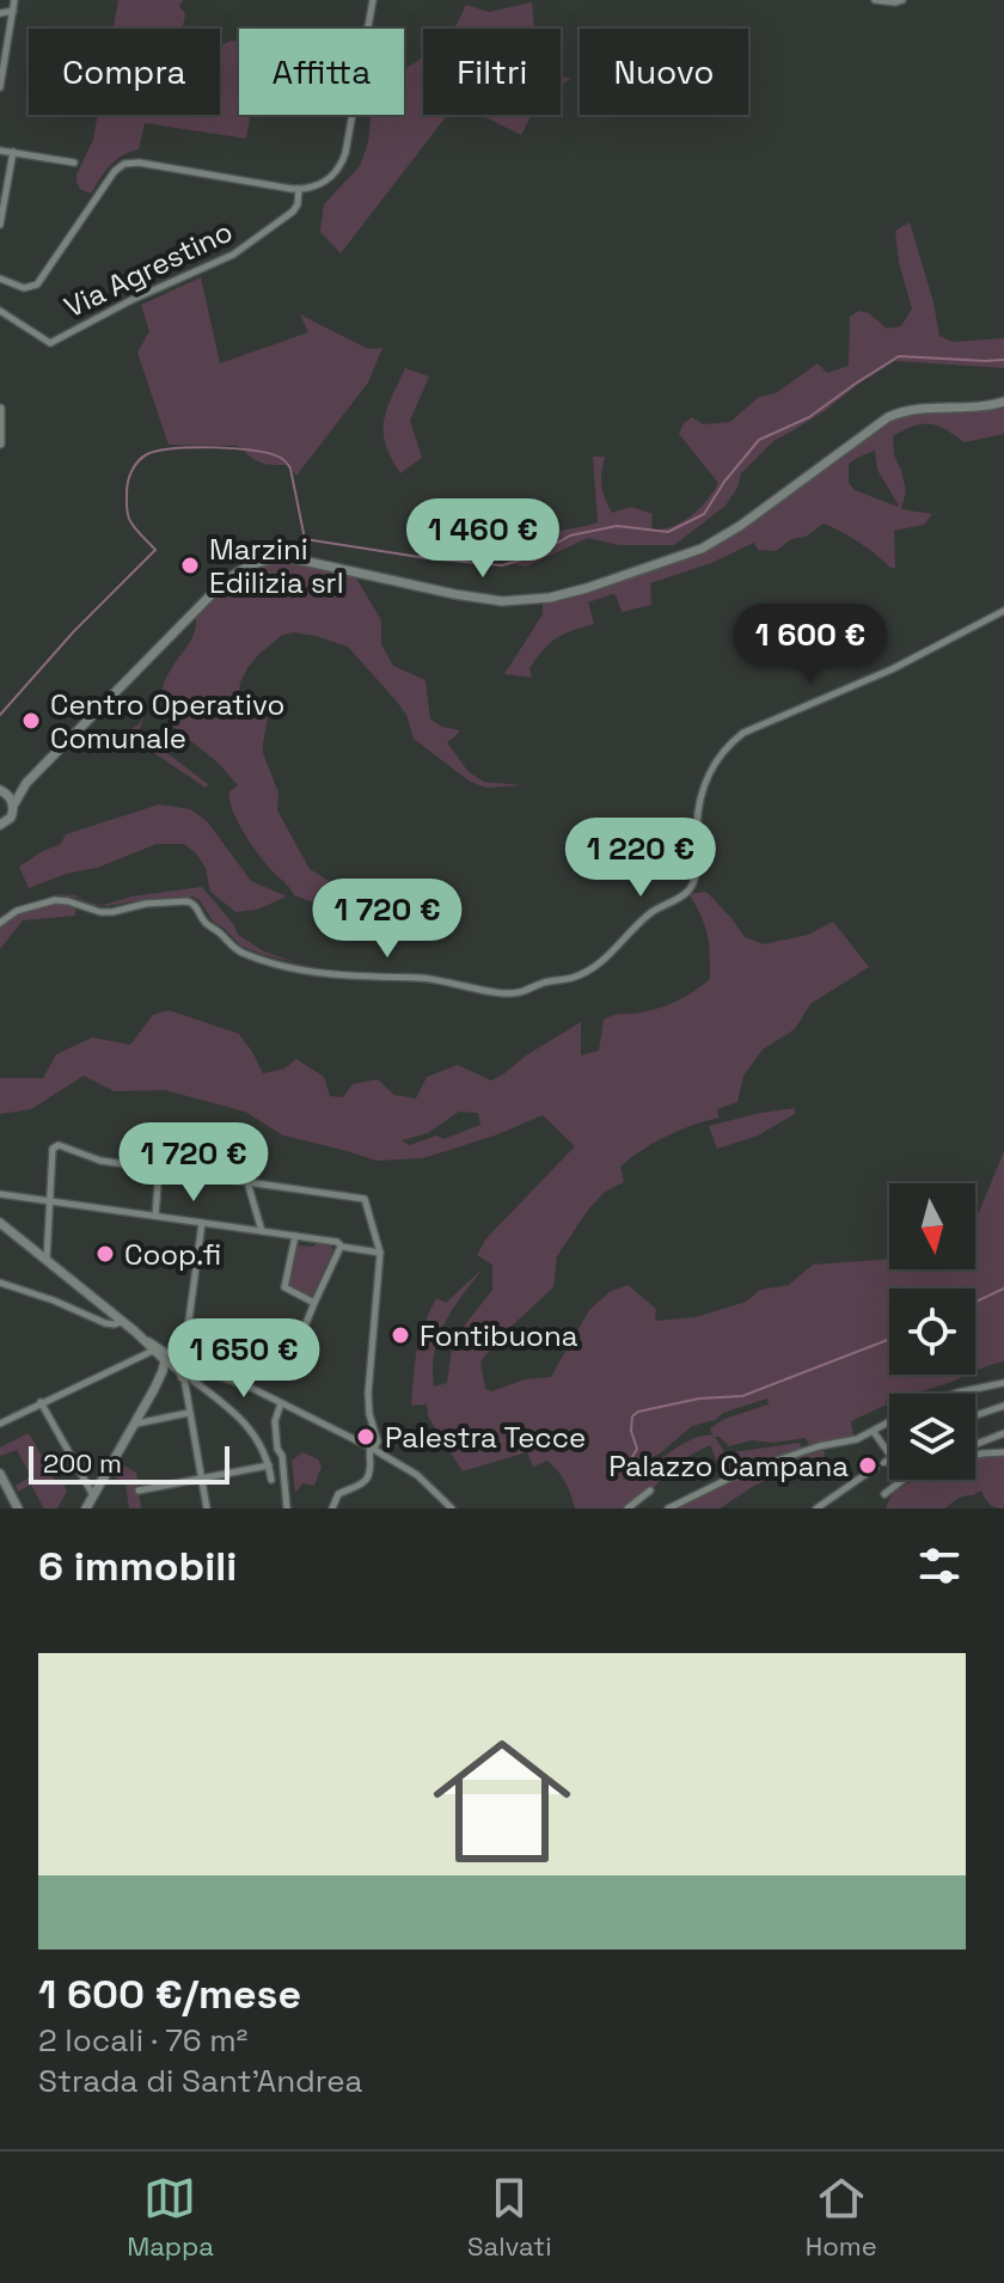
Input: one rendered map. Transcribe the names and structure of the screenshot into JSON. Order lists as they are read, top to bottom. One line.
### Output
{"streets":{"street":["Via Agrestino"]},"places":["Marzini Edilizia srl","Centro Operativo Comunale","Coop.fi","Fontibuona","Palestra Tecce","Palazzo Campana"],"scale_bar":"200 m","north":"bottom","page":{"chip":["Compra","Affitta","Filtri","Nuovo"],"price":["1 460 €","1 600 €","1 220 €","1 720 €","1 720 €","1 650 €"],"scale":"200 m","heading":"6 immobili","list":[{"name":"1 600 €/mese","note":"2 locali · 76 m² · Strada di Sant'Andrea"}],"tabs":["Mappa","Salvati","Home"]}}
